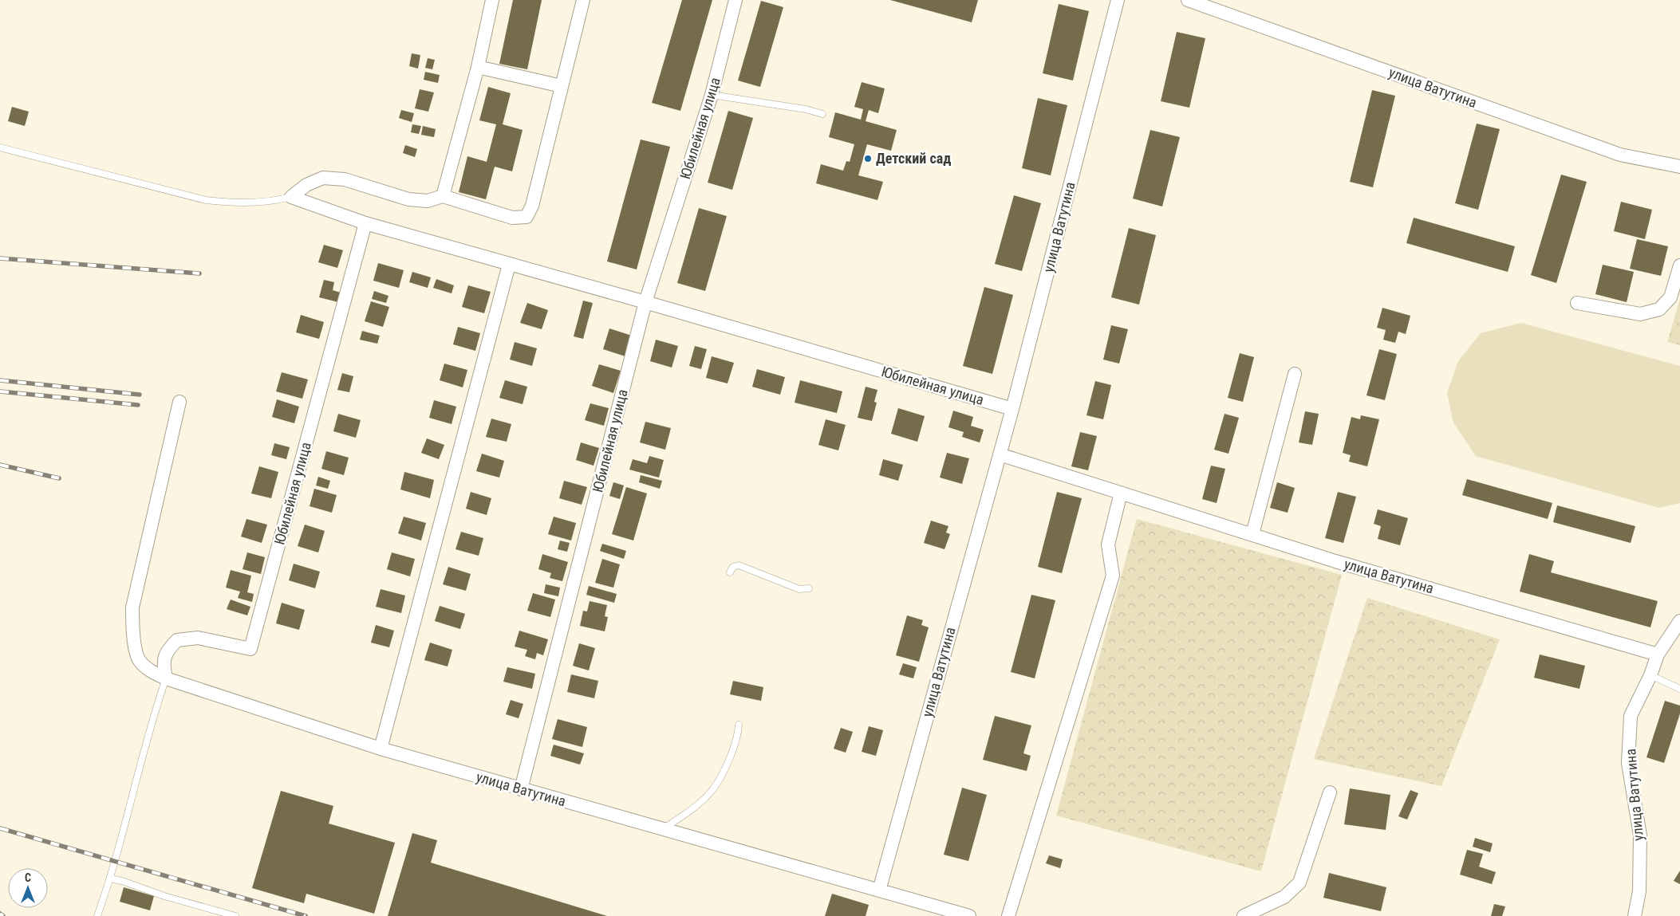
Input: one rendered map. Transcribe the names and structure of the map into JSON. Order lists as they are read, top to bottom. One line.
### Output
{"streets":{"street":["улица Ватутина","Юбилейная улица"]},"crossings":[["улица Ватутина","Юбилейная улица"]],"places":["Детский сад"],"north":"top"}
